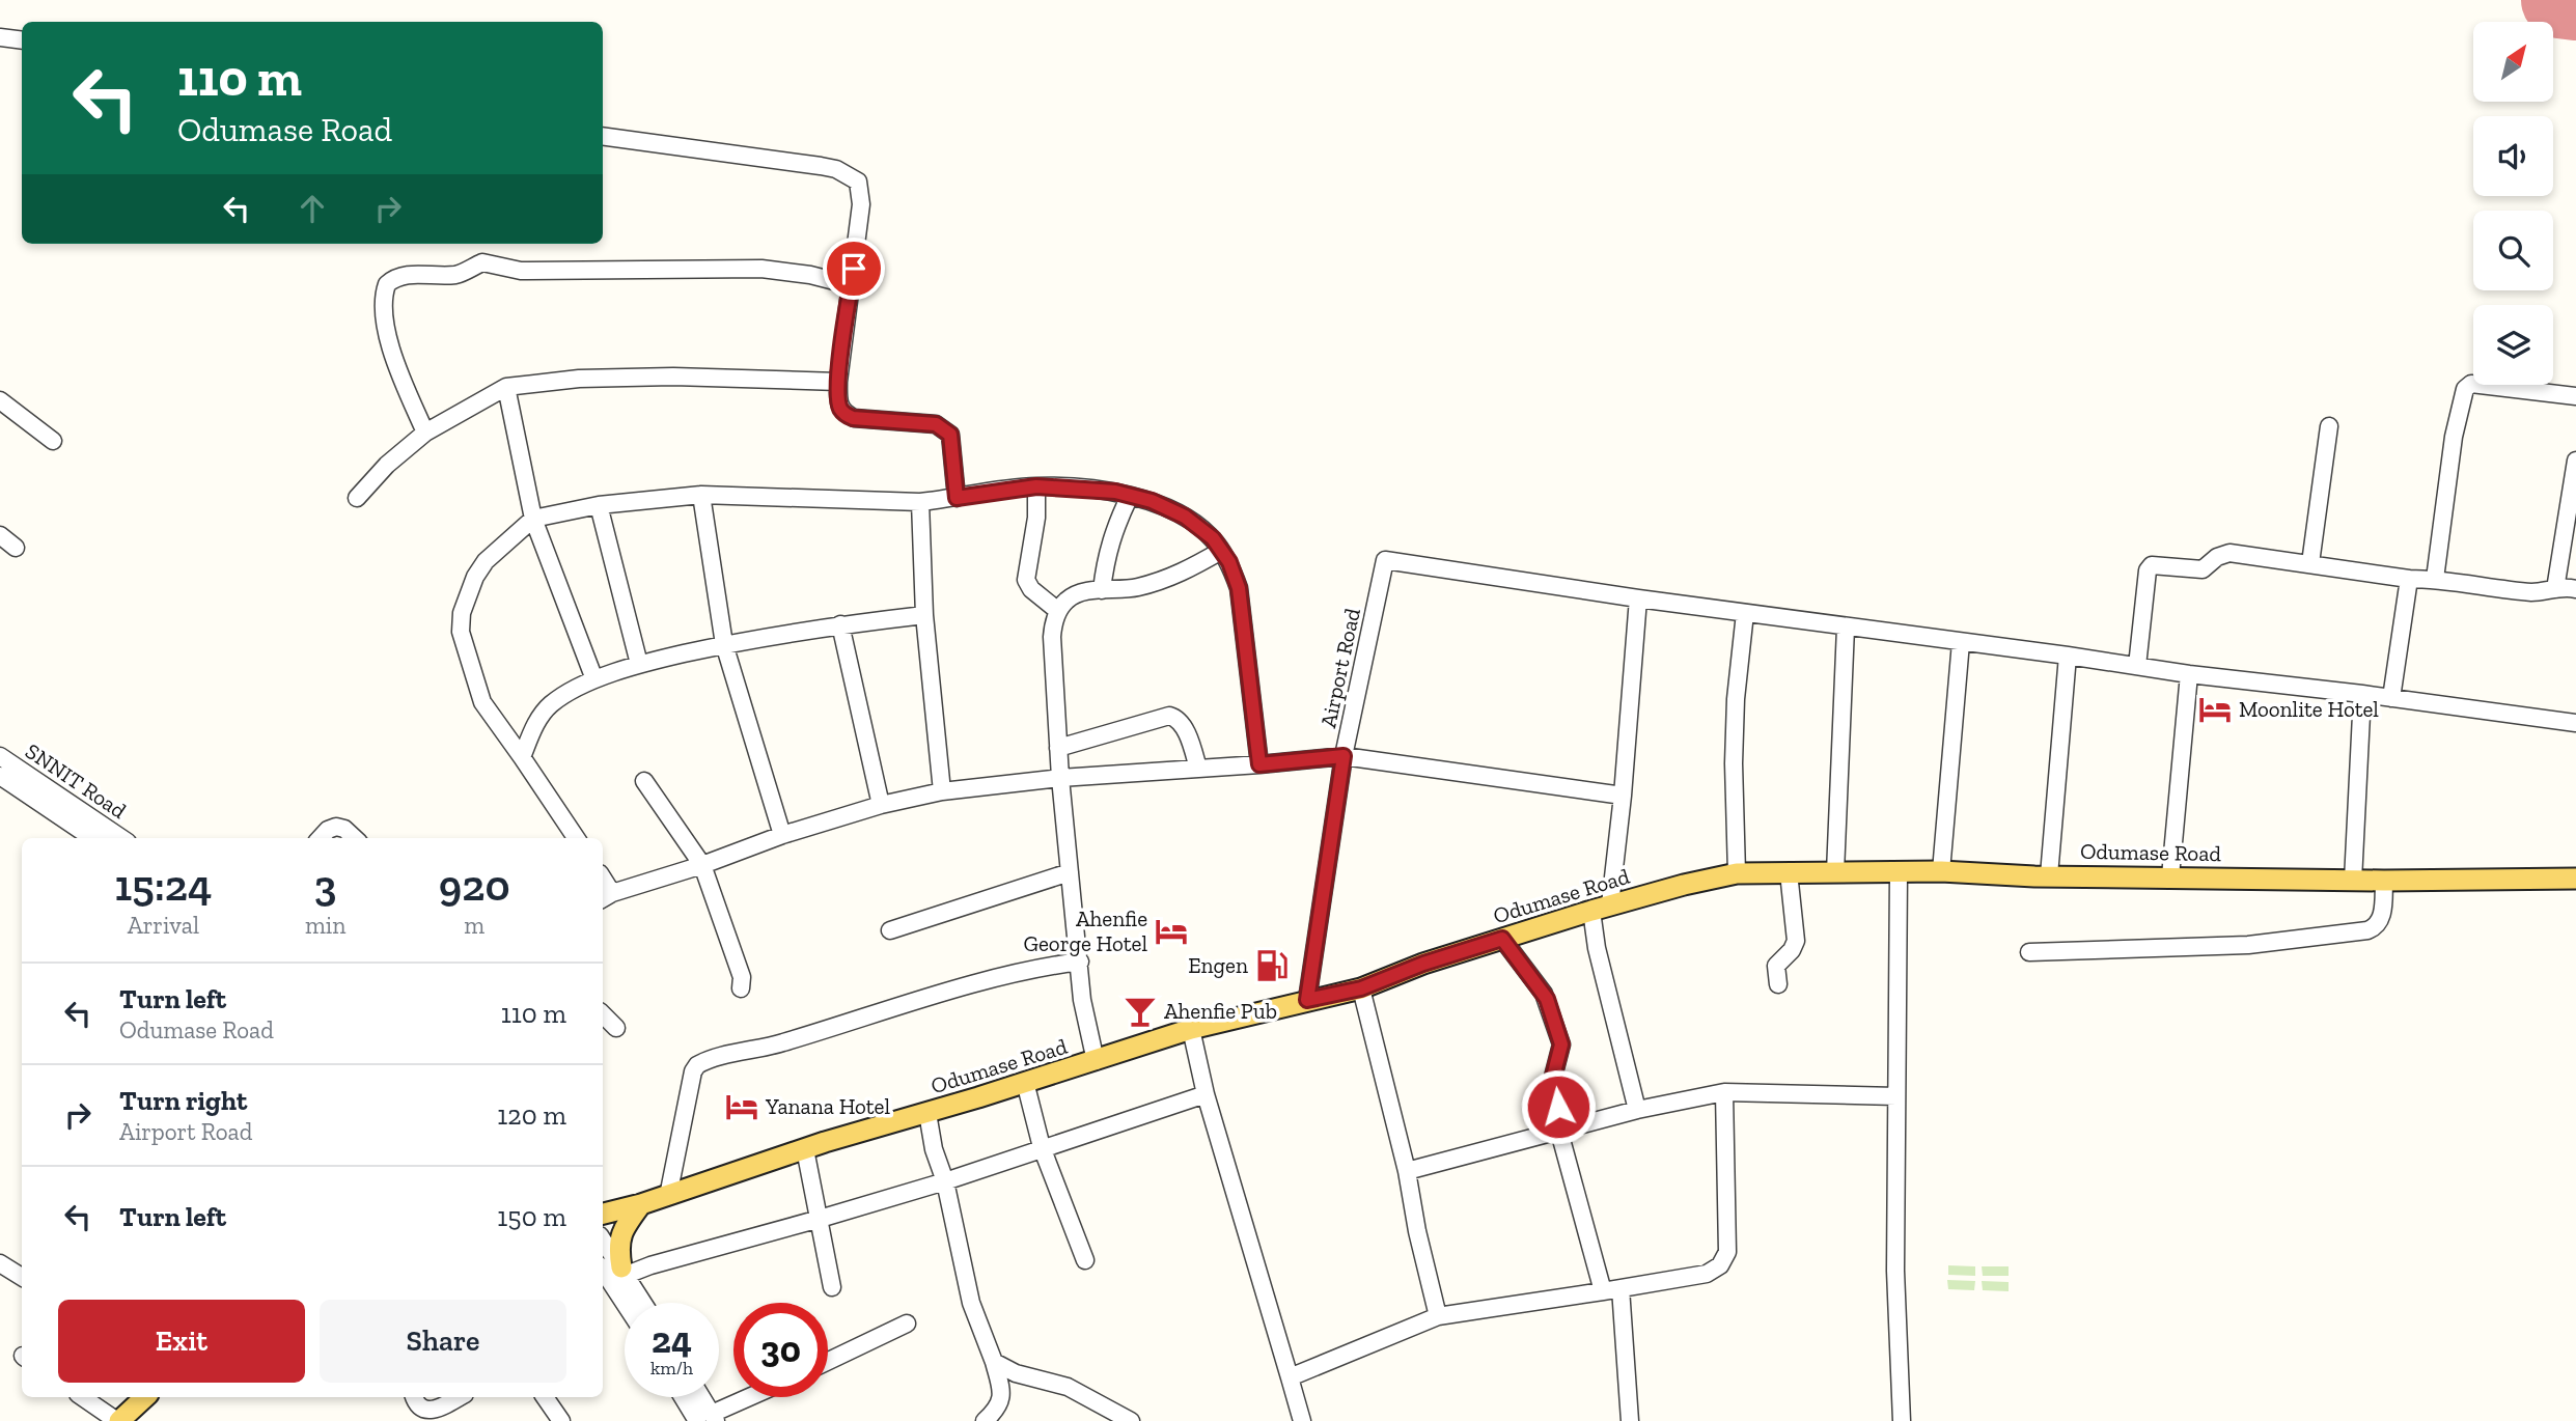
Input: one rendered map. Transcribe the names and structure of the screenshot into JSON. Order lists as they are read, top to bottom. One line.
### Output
{"streets":{"main road":["Odumase Road"],"street":["Airport Road","SNNIT Road"]},"crossings":[["Airport Road","Odumase Road"]],"places":{"hotel":["Moonlite Hotel","Ahenfie George Hotel","Yanana Hotel"],"fuel station":["Engen"],"bar":["Ahenfie Pub"]},"north":"top right","page":{"turn":["110 m","Odumase Road"],"eta":["15:24","Arrival","3","min","920","m"],"list":[{"name":"Turn left","note":"Odumase Road","value":"110 m"},{"name":"Turn right","note":"Airport Road","value":"120 m"},{"name":"Turn left","value":"150 m"}],"buttons":["Exit","Share"],"speed":"24 km/h","limit":"30"}}
